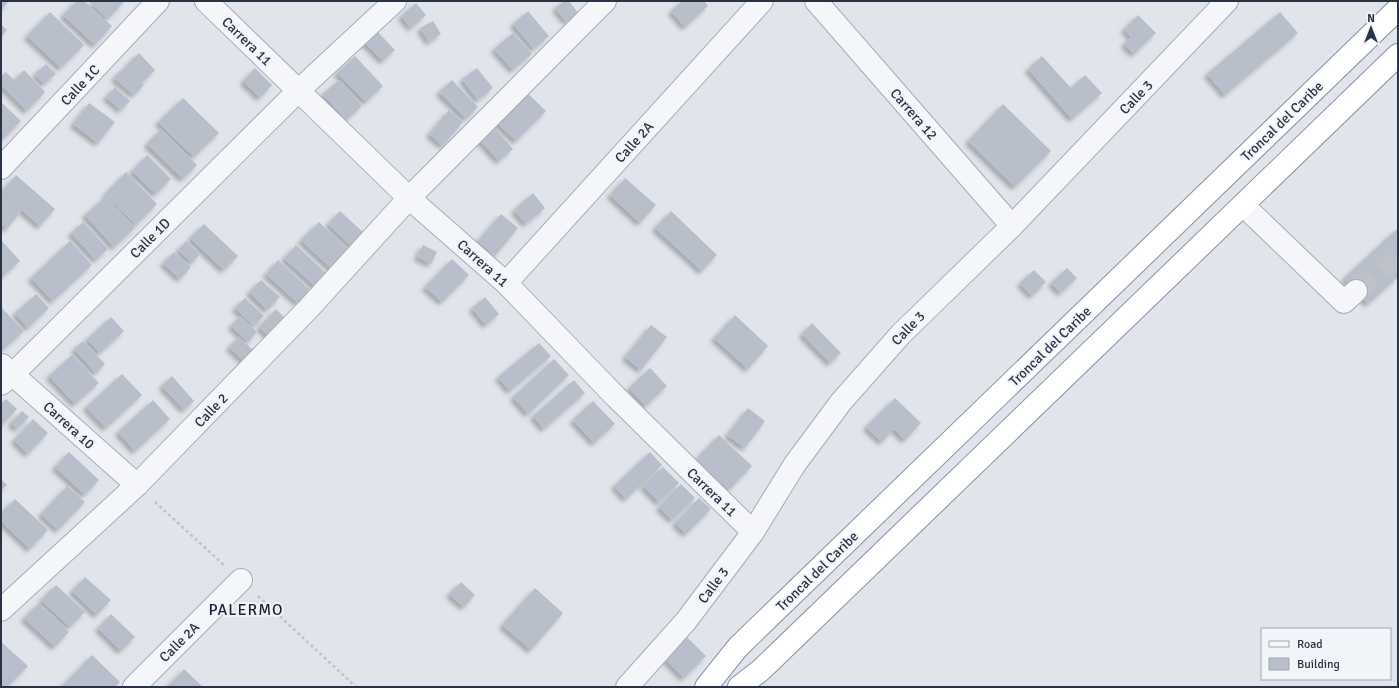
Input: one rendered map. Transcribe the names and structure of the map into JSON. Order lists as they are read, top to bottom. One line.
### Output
{"streets":{"highway":["Troncal del Caribe"],"street":["Carrera 11","Calle 1C","Calle 3","Carrera 12","Calle 2A","Calle 1D","Calle 2","Carrera 10"]},"crossings":[["Carrera 11","Calle 3"],["Carrera 11","Calle 2A"],["Carrera 11","Calle 1D"],["Carrera 11","Calle 2"],["Calle 3","Carrera 12"],["Calle 1D","Carrera 10"],["Calle 2","Carrera 10"]],"districts":["PALERMO"],"legend":["Road","Building"],"north":"top"}
